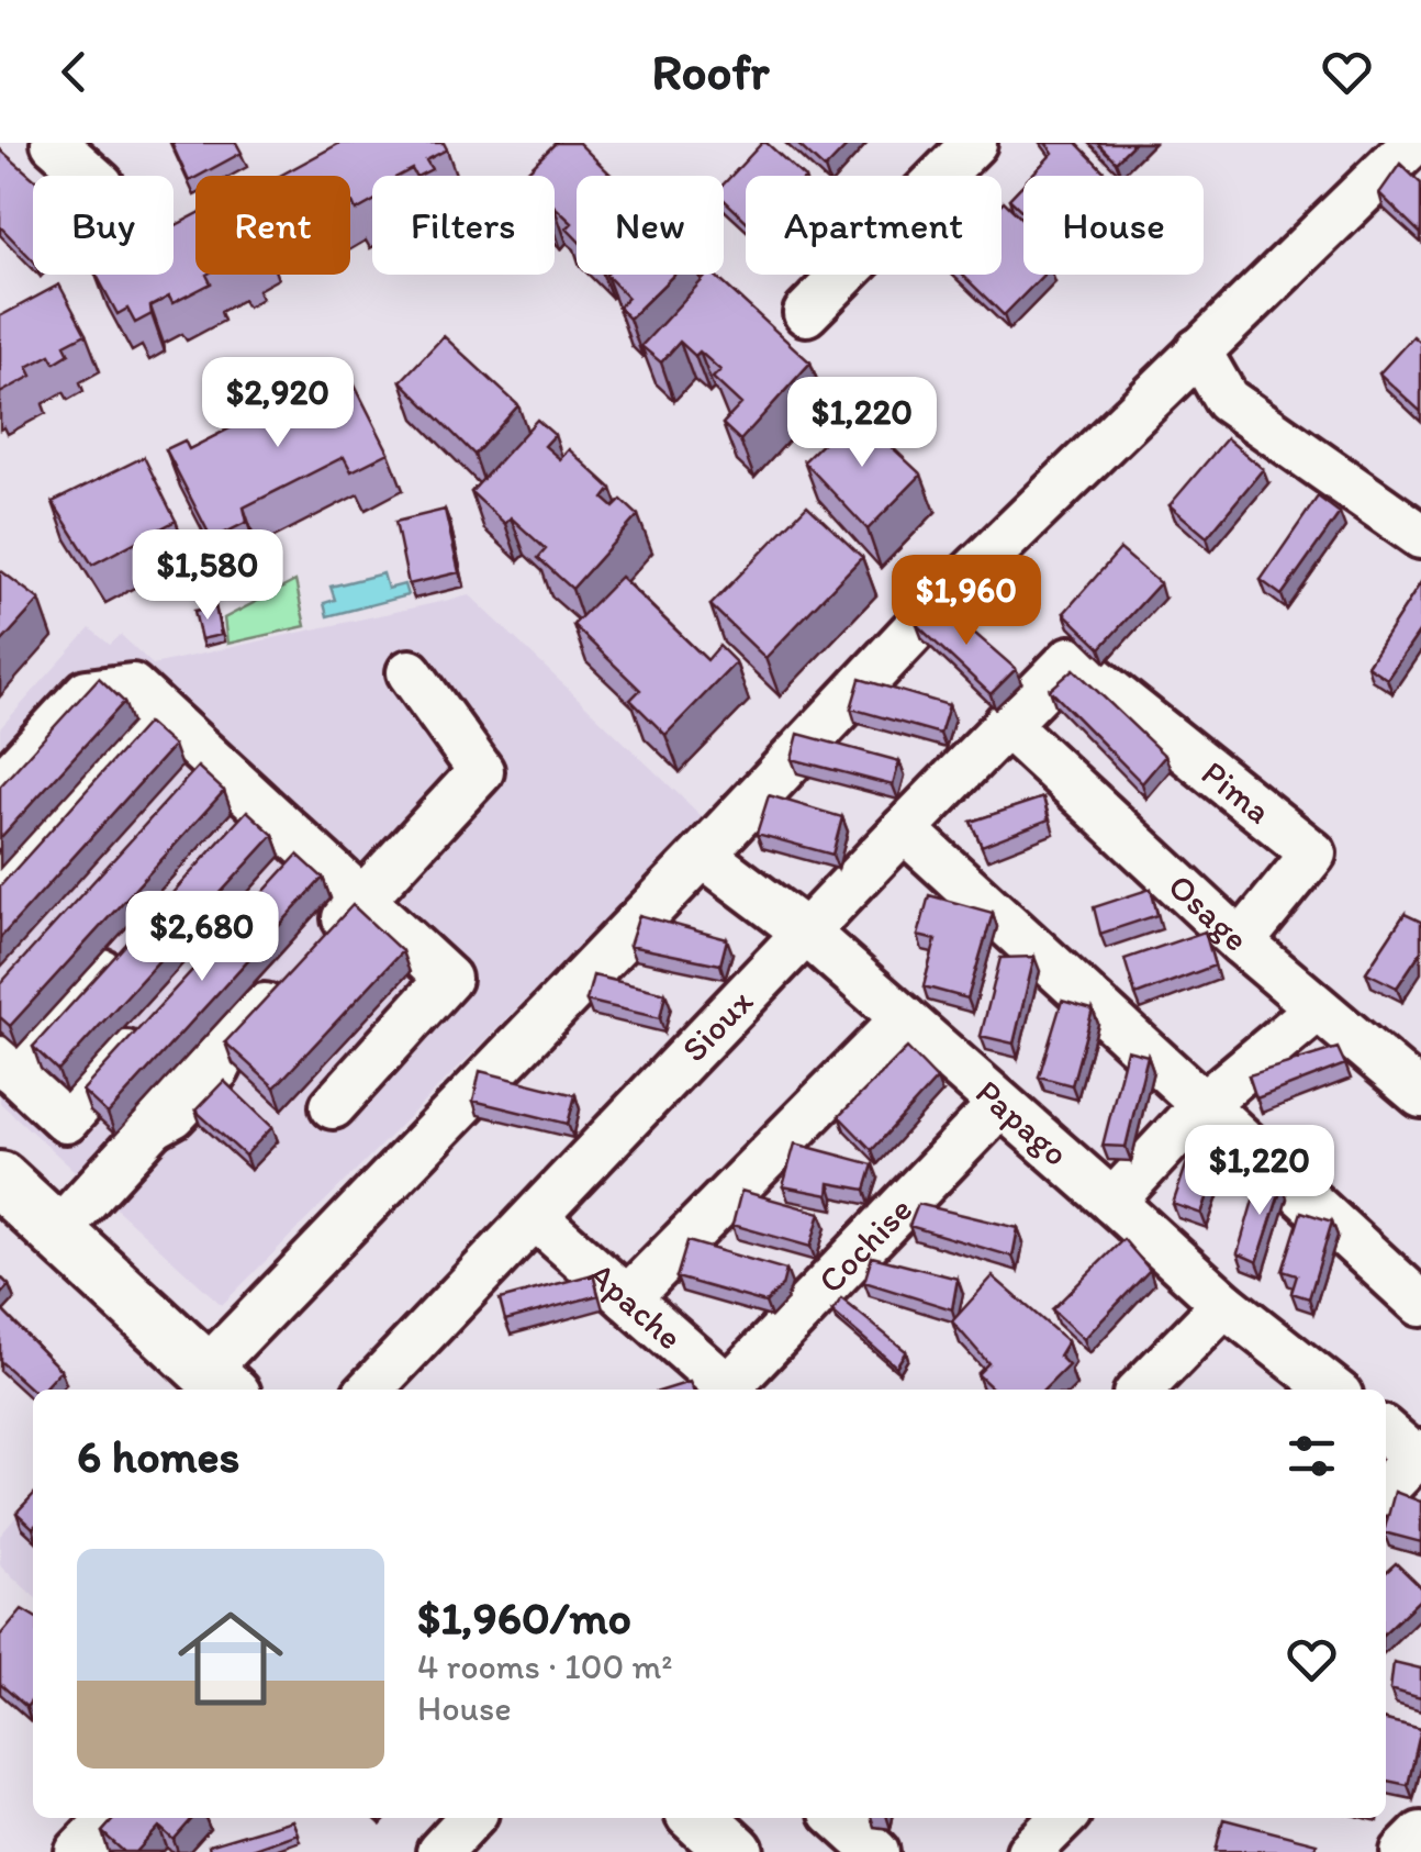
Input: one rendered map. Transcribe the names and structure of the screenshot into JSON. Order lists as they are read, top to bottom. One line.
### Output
{"streets":{"street":["Pima","Osage","Sioux","Papago","Cochise","Apache"]},"crossings":[["Pima","Osage"],["Pima","Sioux"],["Osage","Sioux"],["Sioux","Papago"],["Sioux","Apache"],["Papago","Cochise"]],"page":{"header":"Roofr","chip":["Buy","Rent","Filters","New","Apartment","House"],"price":["$2,920","$1,220","$1,580","$1,960","$2,680","$1,220"],"heading":"6 homes","list":[{"name":"$1,960/mo","note":"4 rooms · 100 m² · House"}]}}
